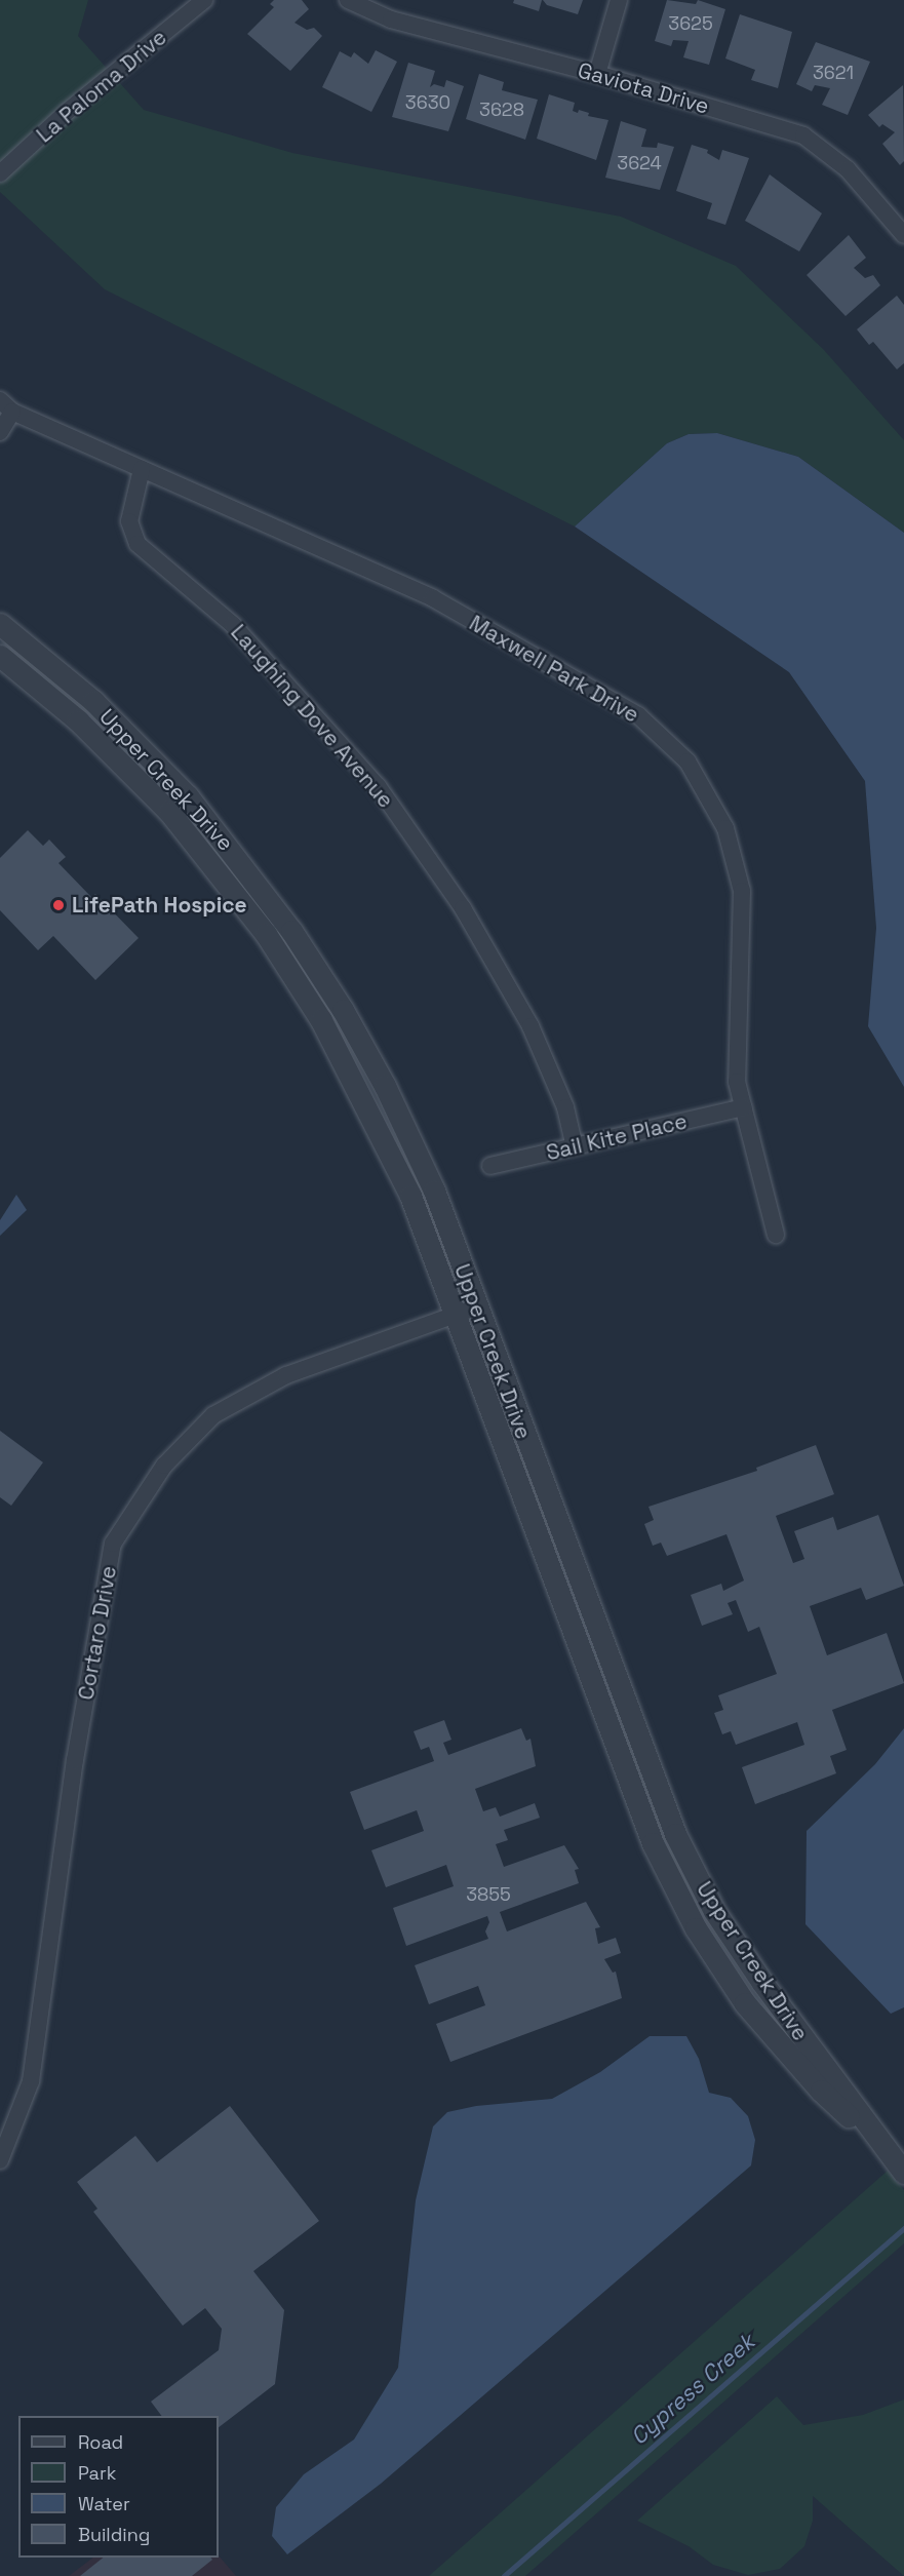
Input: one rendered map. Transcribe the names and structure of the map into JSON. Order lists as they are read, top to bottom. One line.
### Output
{"streets":{"street":["La Paloma Drive","Gaviota Drive","Maxwell Park Drive","Laughing Dove Avenue","Upper Creek Drive","Sail Kite Place","Cortaro Drive"]},"crossings":[["Maxwell Park Drive","Laughing Dove Avenue"],["Maxwell Park Drive","Sail Kite Place"],["Laughing Dove Avenue","Sail Kite Place"],["Upper Creek Drive","Cortaro Drive"]],"water":["Cypress Creek"],"places":["LifePath Hospice"],"house_numbers":["3625","3621","3630","3628","3624","3855"],"legend":["Road","Park","Water","Building"]}
